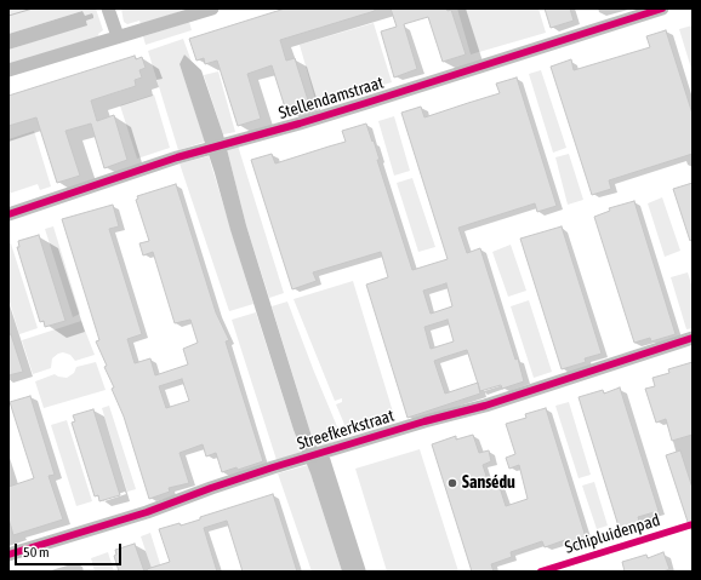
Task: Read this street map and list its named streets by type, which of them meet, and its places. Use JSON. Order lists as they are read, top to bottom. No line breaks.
{"streets":{"street":["Stellendamstraat","Streefkerkstraat"],"cycle path":["Schipluidenpad"]},"places":["Sansédu"],"scale_bar":"50 m"}
